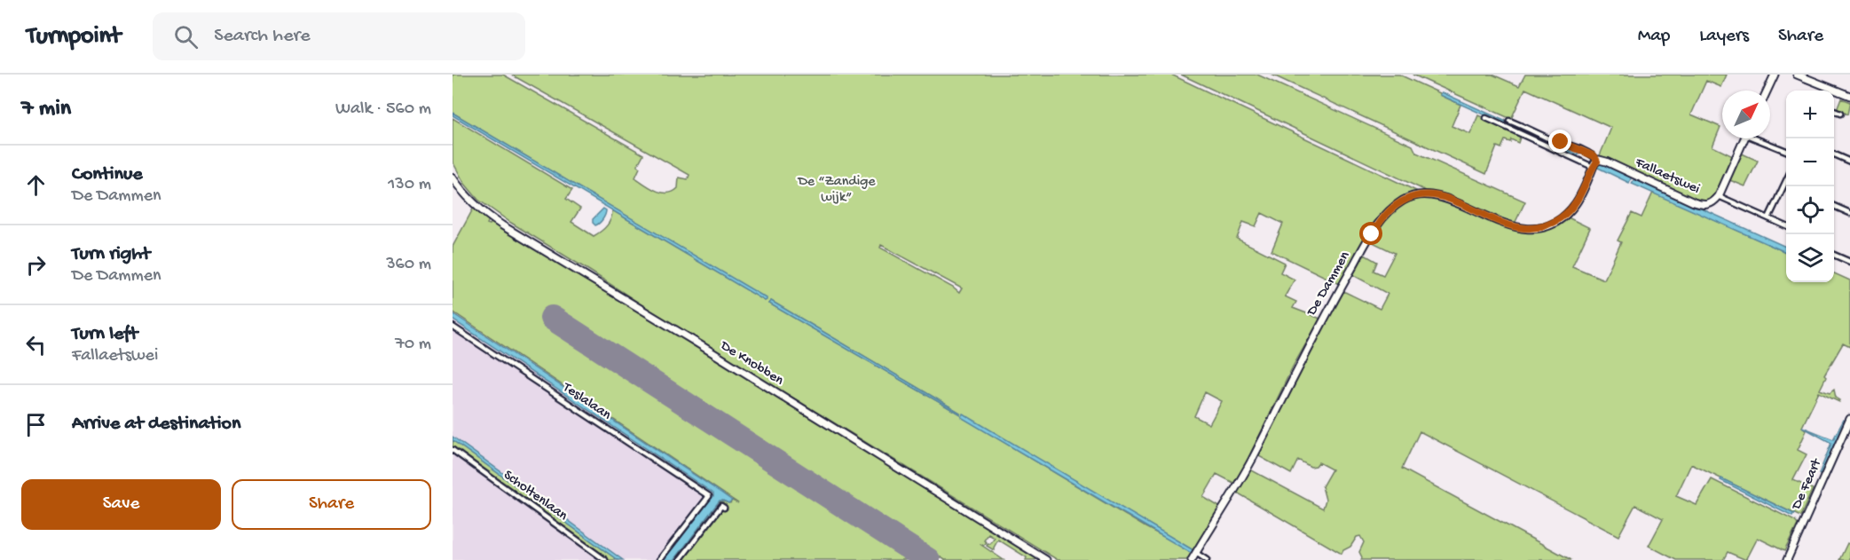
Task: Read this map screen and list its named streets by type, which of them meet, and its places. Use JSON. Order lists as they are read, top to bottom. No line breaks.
{"streets":{"street":["Fallaetswei","De Dammen","De Knobben","Teslalaan","De Feart","Scholtenlaan"]},"crossings":[["Fallaetswei","De Dammen"]],"parks":["De “Zandige wijk”"],"north":"top right","page":{"header":"Turnpoint","search":"Search here","nav":["Map","Layers","Share"],"heading":["7 min","Walk · 560 m"],"map_buttons":["+","−"],"list":[["Continue","De Dammen","130 m"],["Turn right","De Dammen","360 m"],["Turn left","Fallaetswei","70 m"],"Arrive at destination"],"buttons":["Save","Share"]}}
